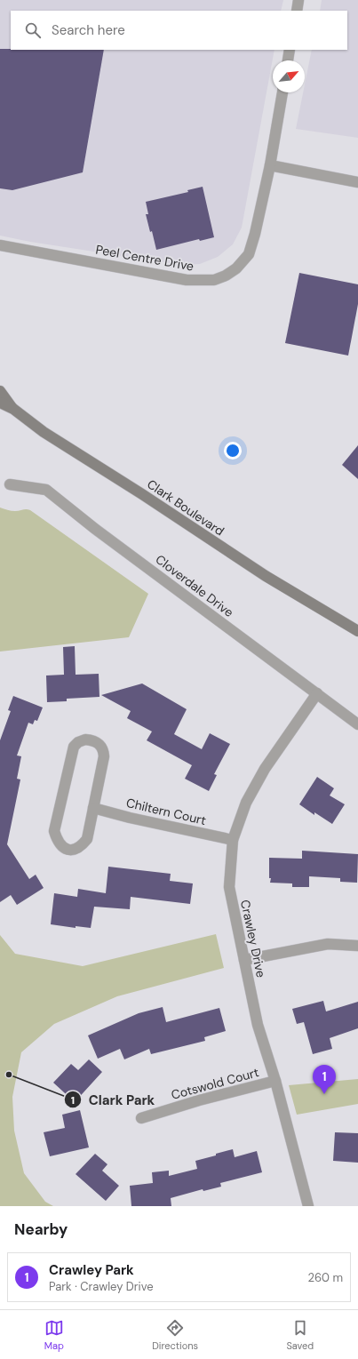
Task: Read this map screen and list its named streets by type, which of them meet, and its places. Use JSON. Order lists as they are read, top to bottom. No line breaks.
{"streets":{"street":["Peel Centre Drive","Clark Boulevard","Cloverdale Drive","Chiltern Court","Crawley Drive","Cotswold Court"]},"crossings":[["Cloverdale Drive","Crawley Drive"],["Chiltern Court","Crawley Drive"],["Crawley Drive","Cotswold Court"]],"places":["Clark Park"],"north":"top right","page":{"search":"Search here","pins":"1","heading":"Nearby","list":[{"mark":"1","name":"Crawley Park","note":"Park · Crawley Drive","value":"260 m"}],"nav":["Map","Directions","Saved"]}}
